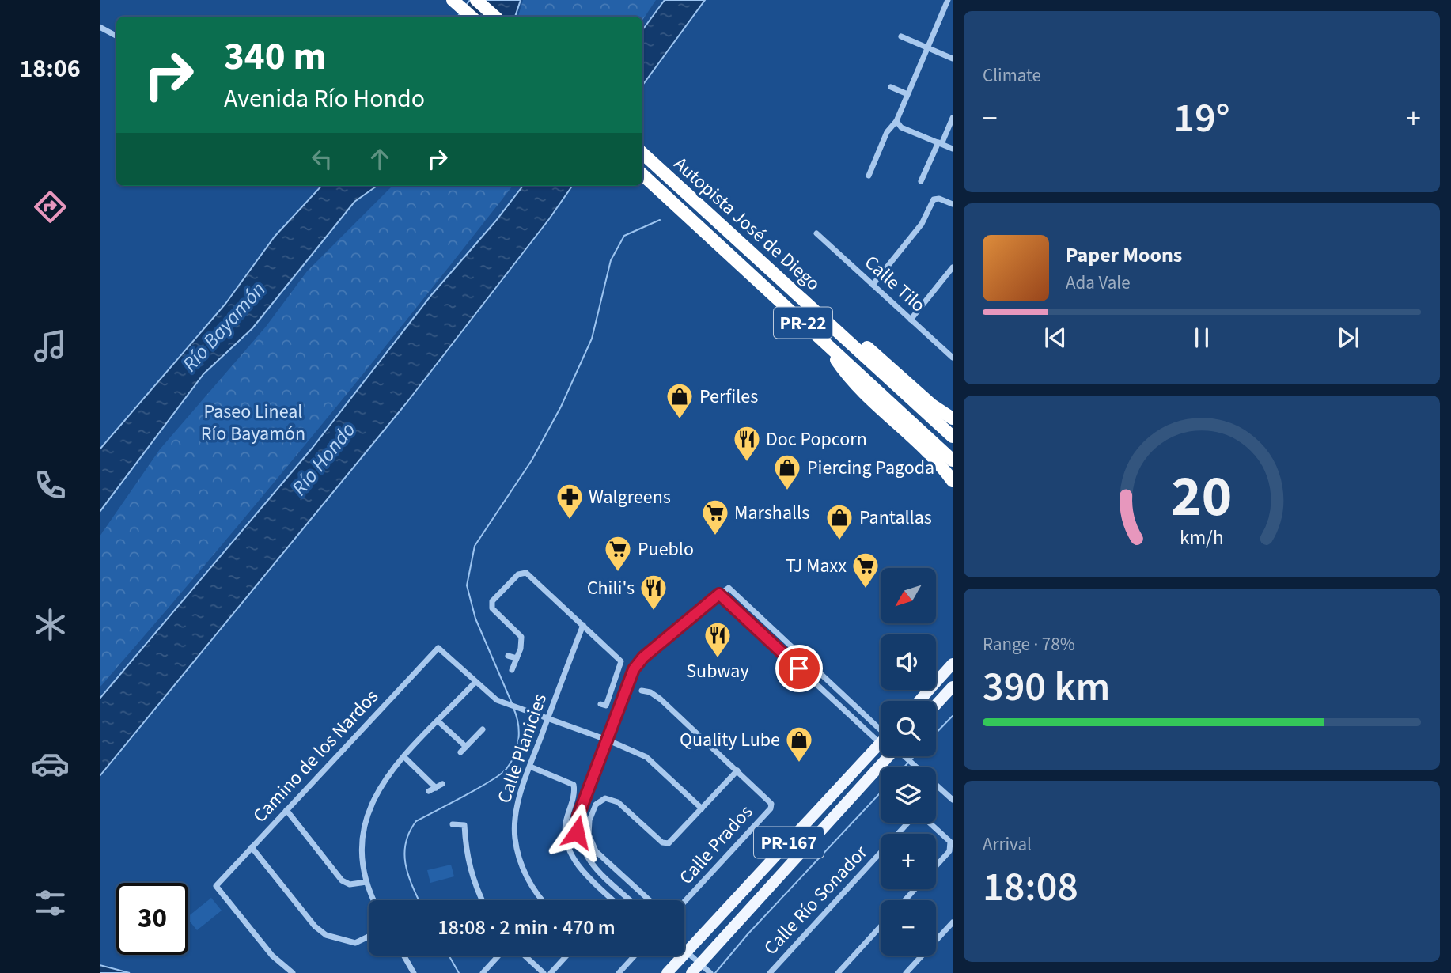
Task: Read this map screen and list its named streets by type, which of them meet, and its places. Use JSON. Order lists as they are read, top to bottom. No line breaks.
{"streets":{"highway":["Autopista José de Diego","PR-22"],"main road":["PR-167"],"street":["Calle Tilo","Calle Planicies","Camino de los Nardos","Calle Prados","Calle Río Sonador"]},"water":["Río Bayamón","Río Hondo"],"parks":["Paseo Lineal Río Bayamón"],"places":{"shop":["Perfiles","Piercing Pagoda","Pantallas","Quality Lube"],"restaurant":["Doc Popcorn","Chili's","Subway"],"pharmacy":["Walgreens"],"supermarket":["Marshalls","Pueblo","TJ Maxx"]},"north":"bottom left","page":{"tabs":"18:06","tile":["Climate",["Range · 78%","390 km"],["Arrival","18:08"]],"turn":["340 m","Avenida Río Hondo"],"heat":["−","19°","+"],"song":["Paper Moons","Ada Vale"],"map_buttons":["+","−"],"limit":"30","trip":"18:08 · 2 min · 470 m","gauge":["20","km/h"]}}
